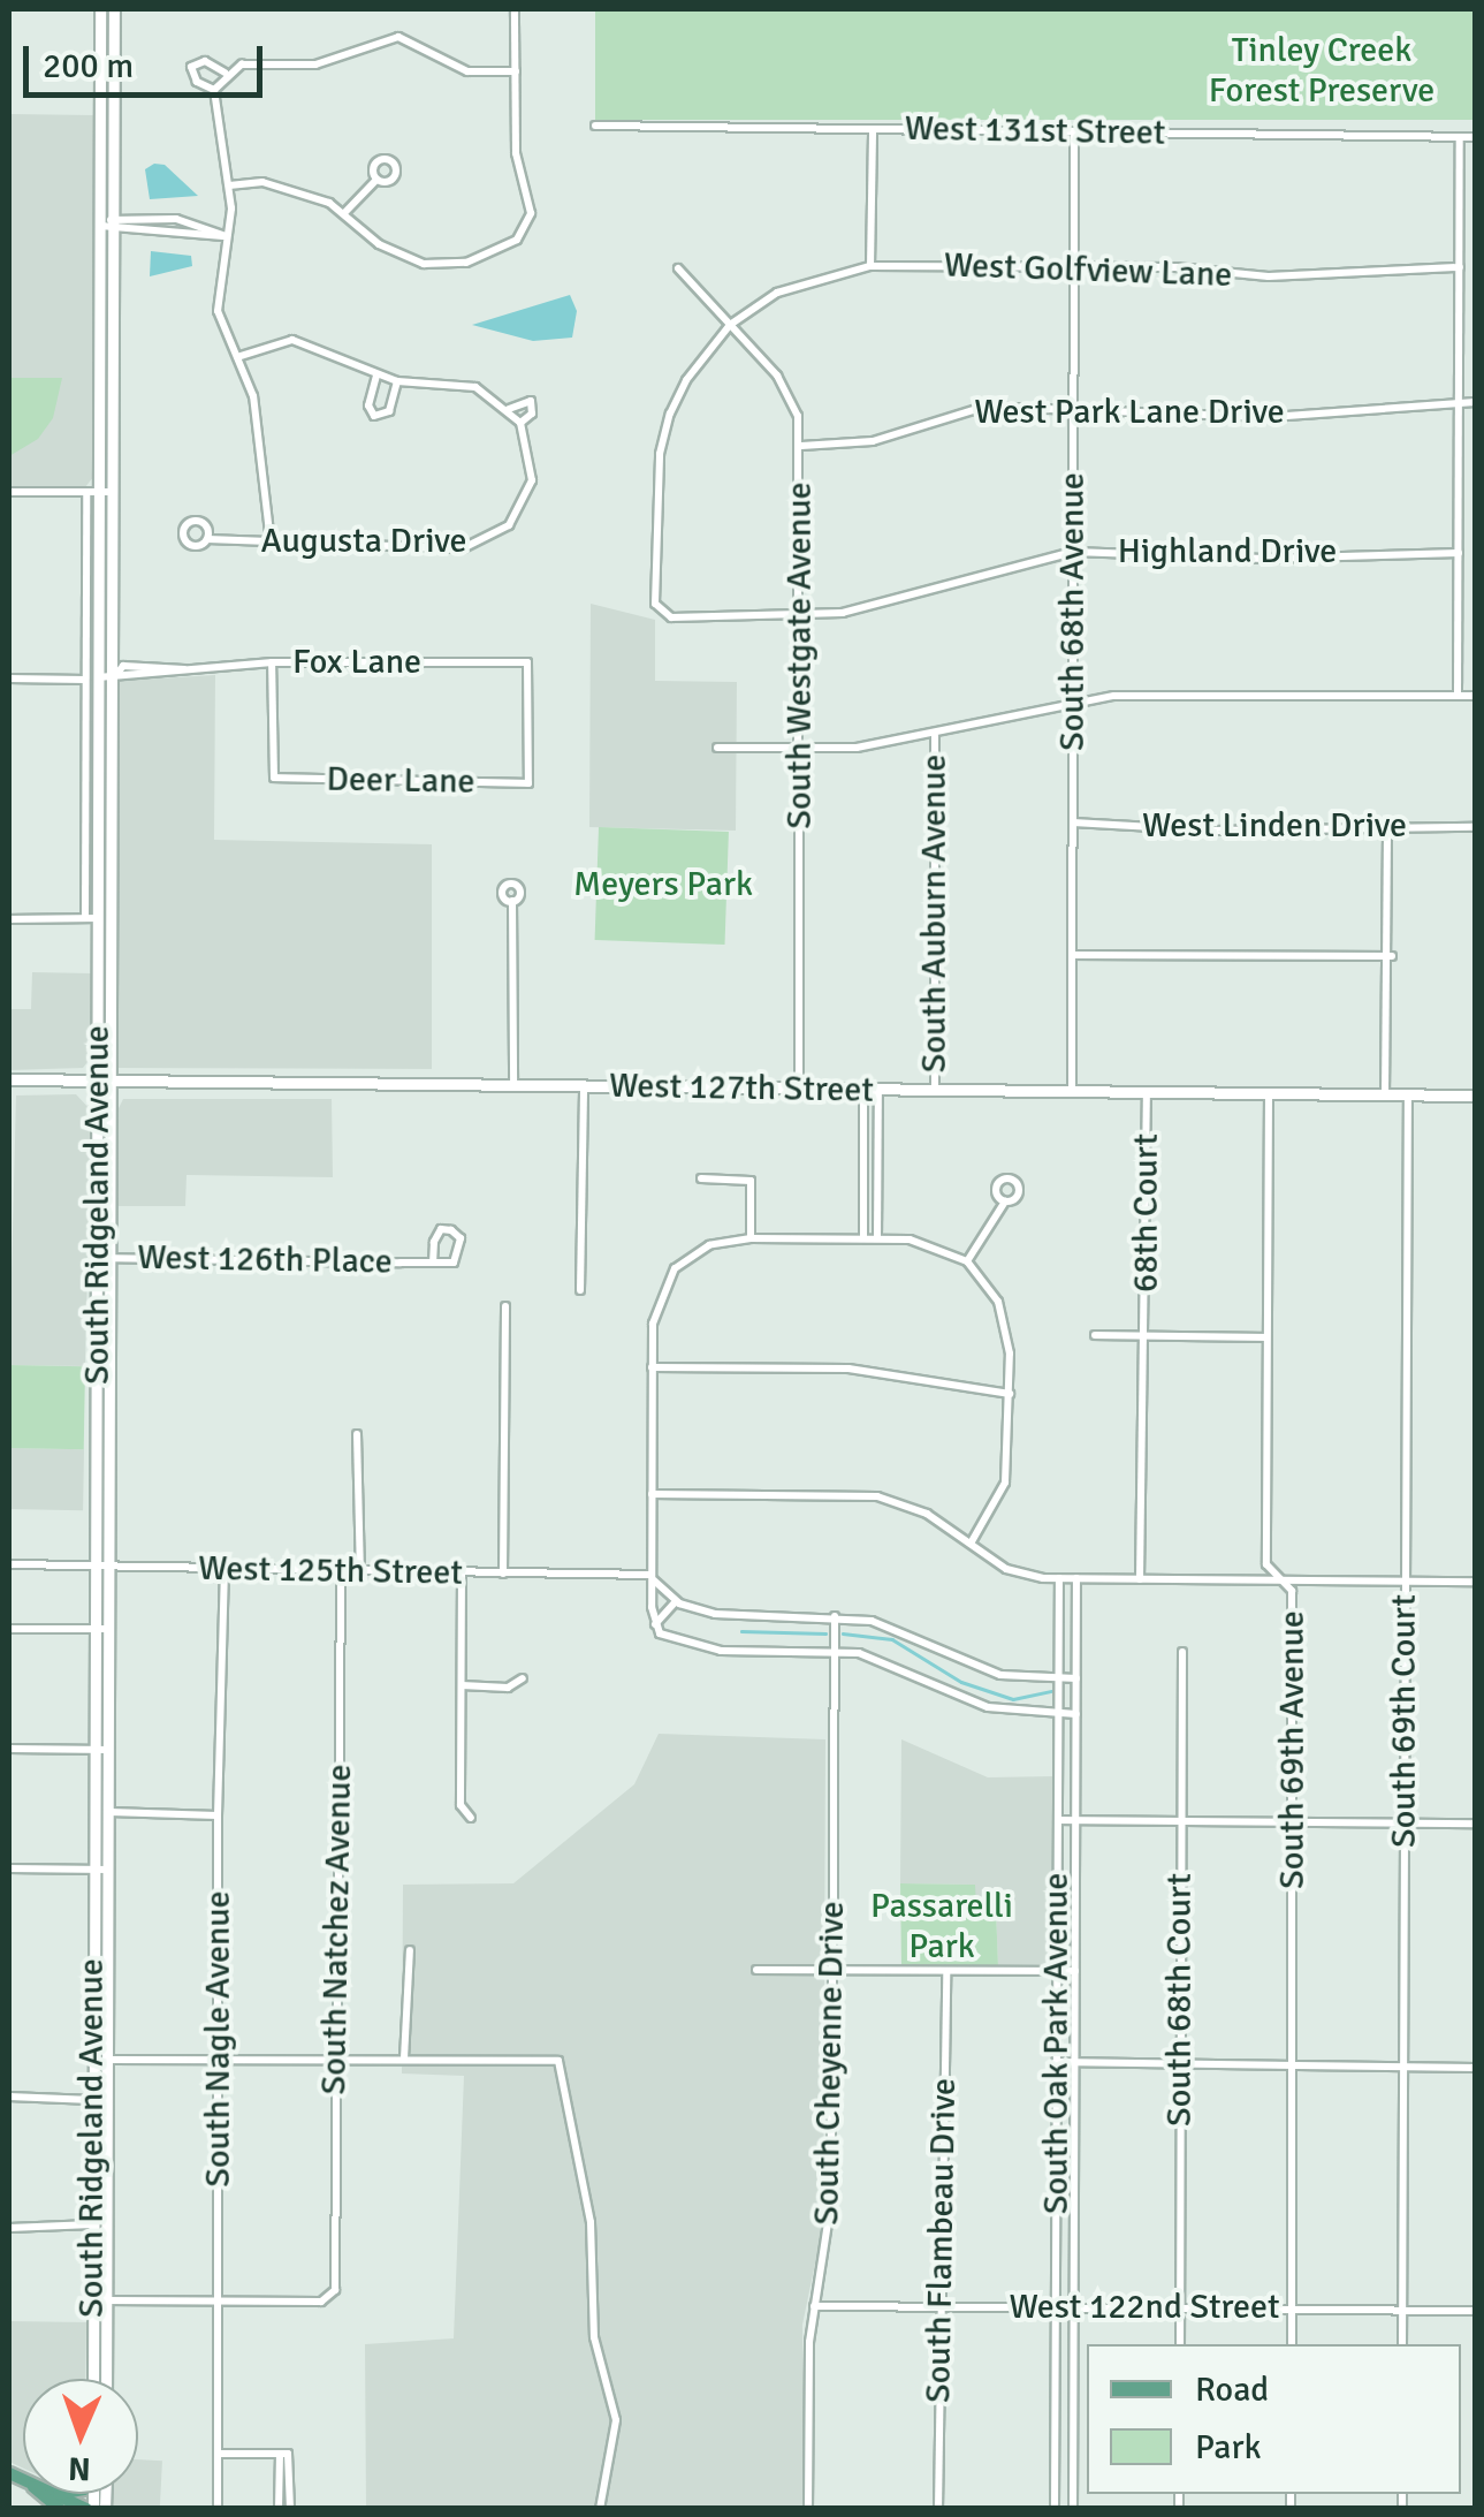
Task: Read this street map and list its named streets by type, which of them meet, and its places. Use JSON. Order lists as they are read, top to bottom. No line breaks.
{"streets":{"main road":["West 127th Street","South Ridgeland Avenue"],"street":["West 131st Street","West Golfview Lane","West Park Lane Drive","Augusta Drive","Highland Drive","South 68th Avenue","South Westgate Avenue","Fox Lane","Deer Lane","West Linden Drive","South Auburn Avenue","68th Court","West 126th Place","West 125th Street","South 69th Court","South 69th Avenue","South Natchez Avenue","South 68th Court","South Nagle Avenue","South Oak Park Avenue","South Cheyenne Drive","South Flambeau Drive","West 122nd Street"]},"crossings":[["West 131st Street","South 68th Avenue"],["West Golfview Lane","Highland Drive"],["West Golfview Lane","South 68th Avenue"],["West Golfview Lane","South Westgate Avenue"],["West Park Lane Drive","South 68th Avenue"],["West Park Lane Drive","South Westgate Avenue"],["Highland Drive","South 68th Avenue"],["Highland Drive","South Westgate Avenue"],["South 68th Avenue","West Linden Drive"],["South 68th Avenue","West 127th Street"],["South Westgate Avenue","West 127th Street"],["Fox Lane","Deer Lane"],["Fox Lane","South Ridgeland Avenue"],["South Auburn Avenue","West 127th Street"],["West 127th Street","South Ridgeland Avenue"],["West 127th Street","68th Court"],["West 127th Street","South 69th Court"],["West 127th Street","South 69th Avenue"],["South Ridgeland Avenue","West 126th Place"],["South Ridgeland Avenue","West 125th Street"],["West 125th Street","South Natchez Avenue"],["West 125th Street","South Nagle Avenue"],["South 69th Court","West 122nd Street"],["South 69th Avenue","West 122nd Street"],["South Natchez Avenue","South Nagle Avenue"],["South 68th Court","West 122nd Street"],["South Oak Park Avenue","West 122nd Street"],["South Cheyenne Drive","West 122nd Street"],["South Flambeau Drive","West 122nd Street"]],"parks":["Tinley Creek Forest Preserve","Meyers Park","Passarelli Park"],"legend":["Road","Park"],"scale_bar":"200 m","north":"bottom"}
